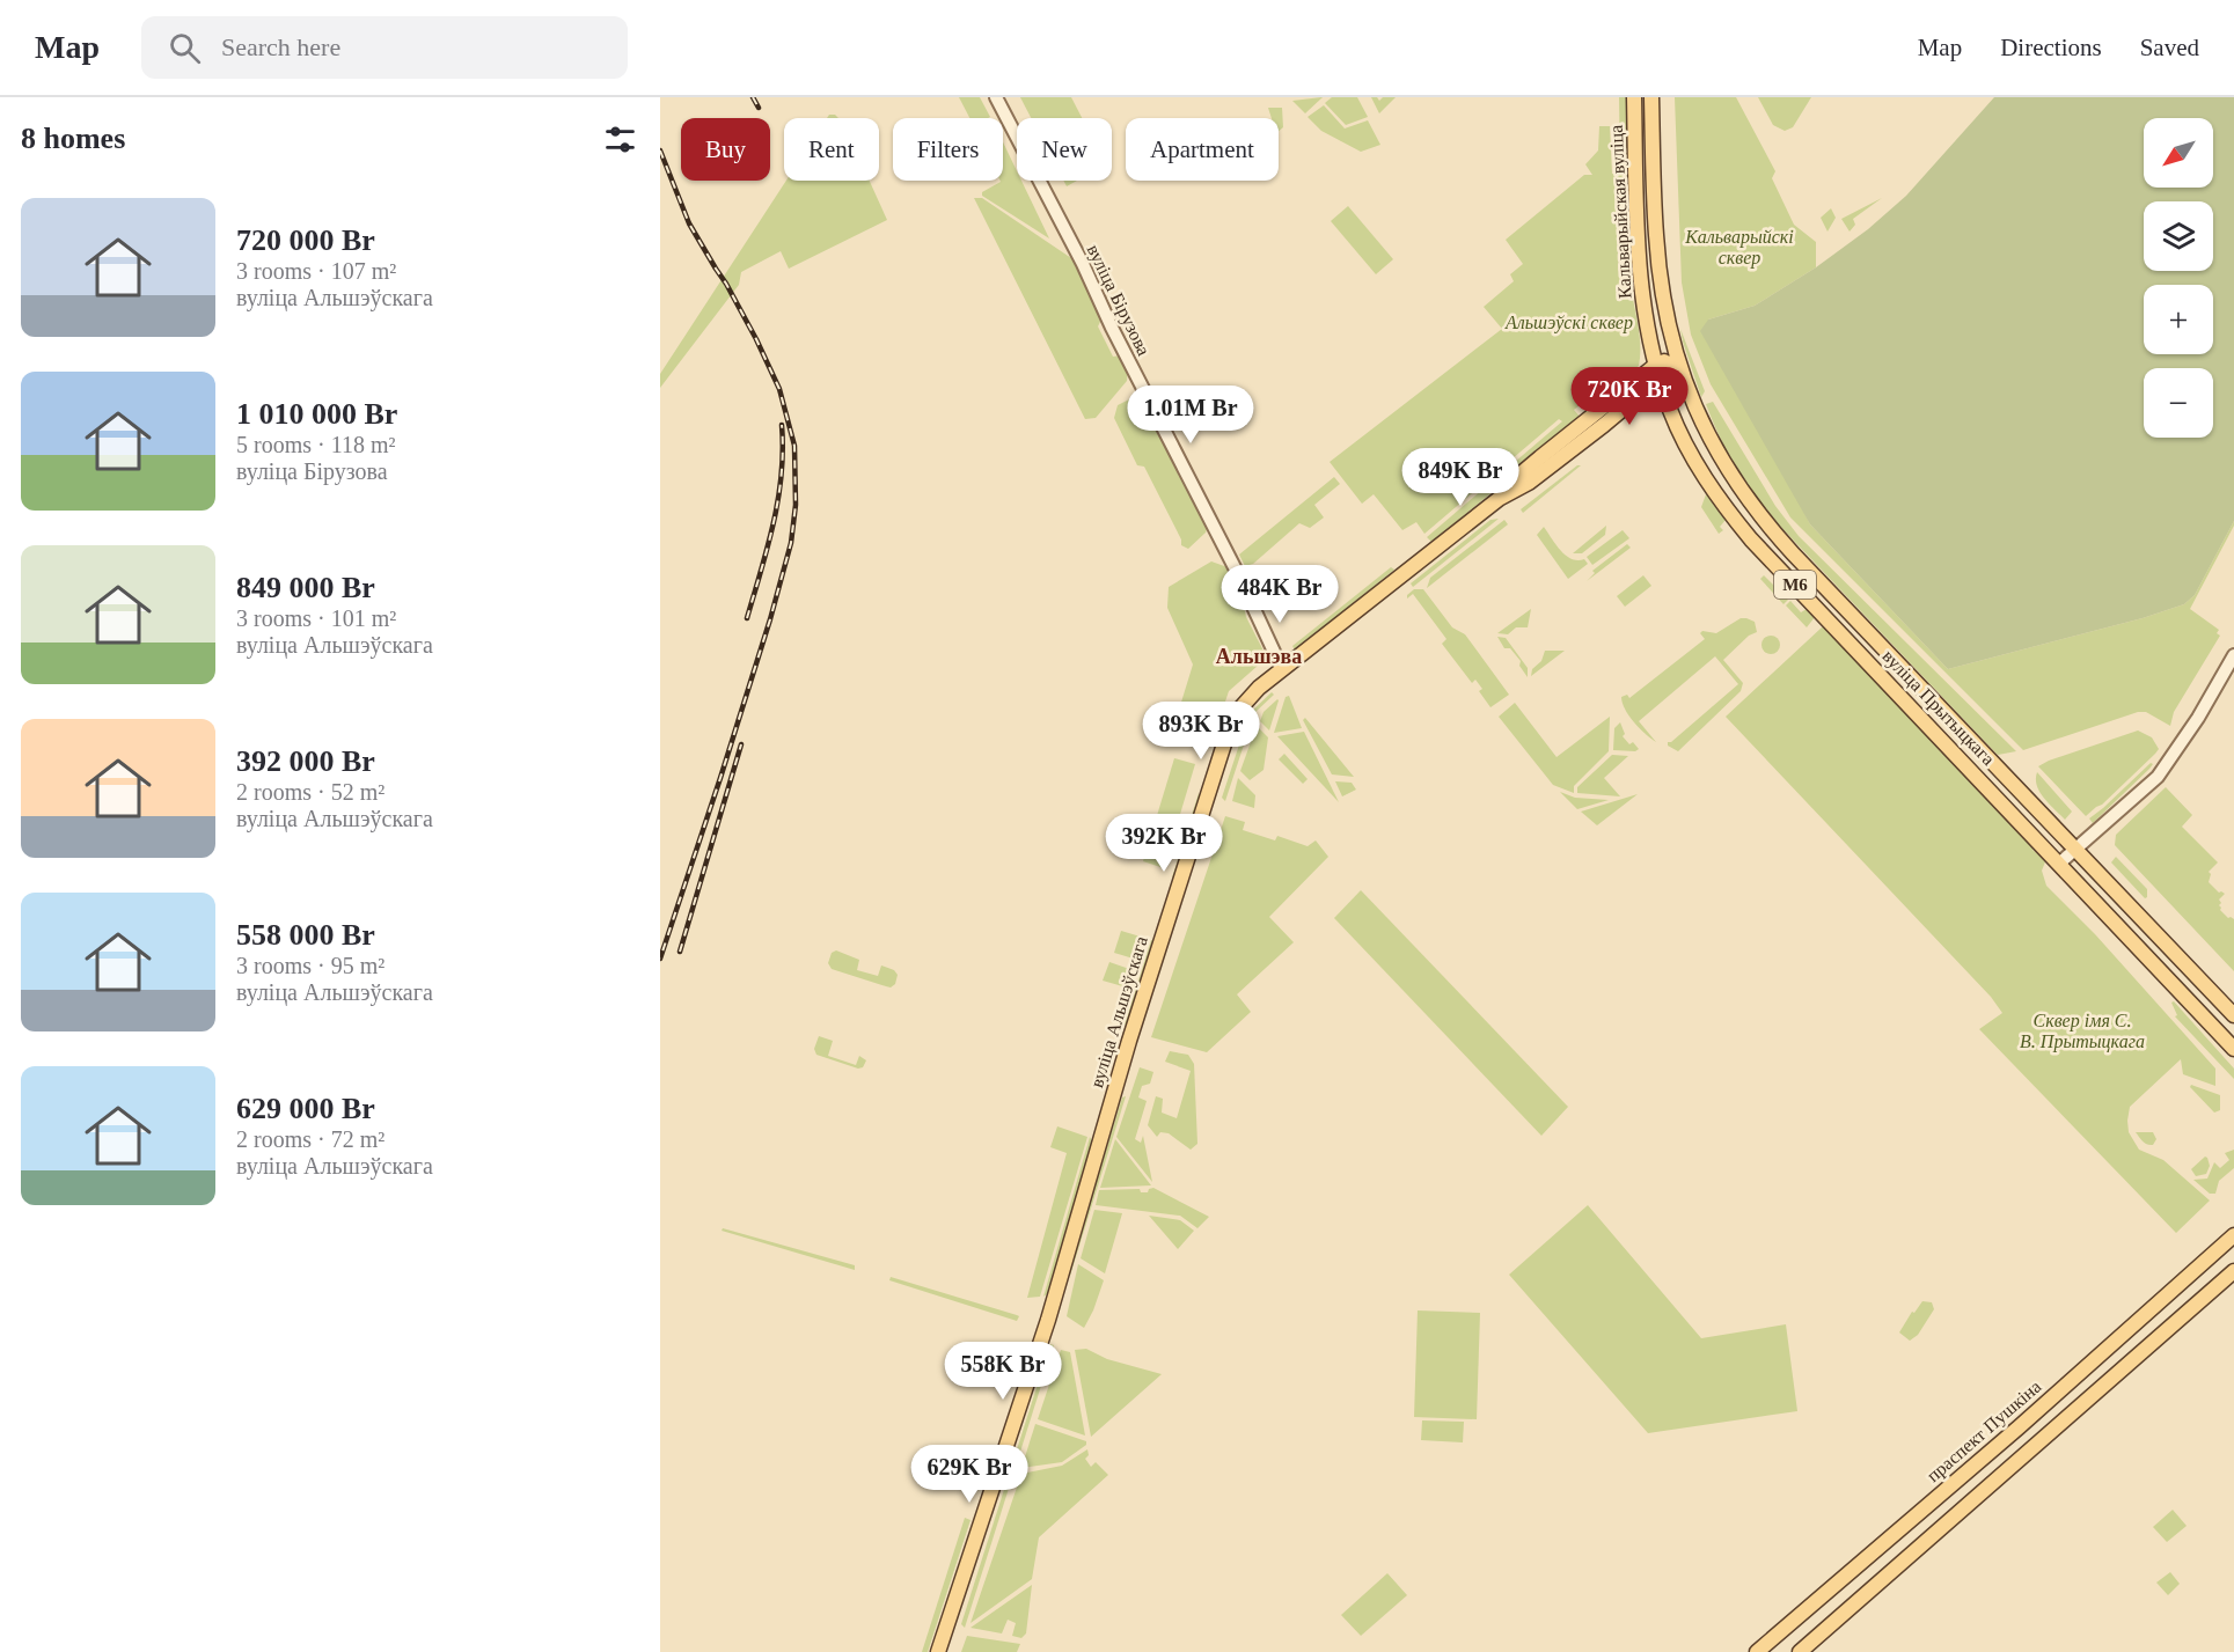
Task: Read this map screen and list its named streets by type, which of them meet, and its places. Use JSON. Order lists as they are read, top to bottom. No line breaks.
{"streets":{"main road":["Кальварыйская вуліца","М6","вуліца Прытыцкага","вуліца Альшэўскага","праспект Пушкіна"],"street":["вуліца Бірузова"]},"crossings":[["Кальварыйская вуліца","вуліца Прытыцкага"],["Кальварыйская вуліца","вуліца Альшэўскага"],["вуліца Бірузова","вуліца Альшэўскага"],["вуліца Прытыцкага","вуліца Альшэўскага"]],"districts":["Альшэва"],"parks":["Кальварыйскі сквер","Альшэўскі сквер","Сквер імя С. В. Прытыцкага"],"north":"bottom left","page":{"header":"Map","search":"Search here","nav":["Map","Directions","Saved"],"heading":"8 homes","map_buttons":["+","−"],"chip":["Buy","Rent","Filters","New","Apartment"],"list":[{"name":"720 000 Br","note":"3 rooms · 107 m² · вуліца Альшэўскага"},{"name":"1 010 000 Br","note":"5 rooms · 118 m² · вуліца Бірузова"},{"name":"849 000 Br","note":"3 rooms · 101 m² · вуліца Альшэўскага"},{"name":"392 000 Br","note":"2 rooms · 52 m² · вуліца Альшэўскага"},{"name":"558 000 Br","note":"3 rooms · 95 m² · вуліца Альшэўскага"},{"name":"629 000 Br","note":"2 rooms · 72 m² · вуліца Альшэўскага"}],"price":["720K Br","1.01M Br","849K Br","484K Br","893K Br","392K Br","558K Br","629K Br"]}}
